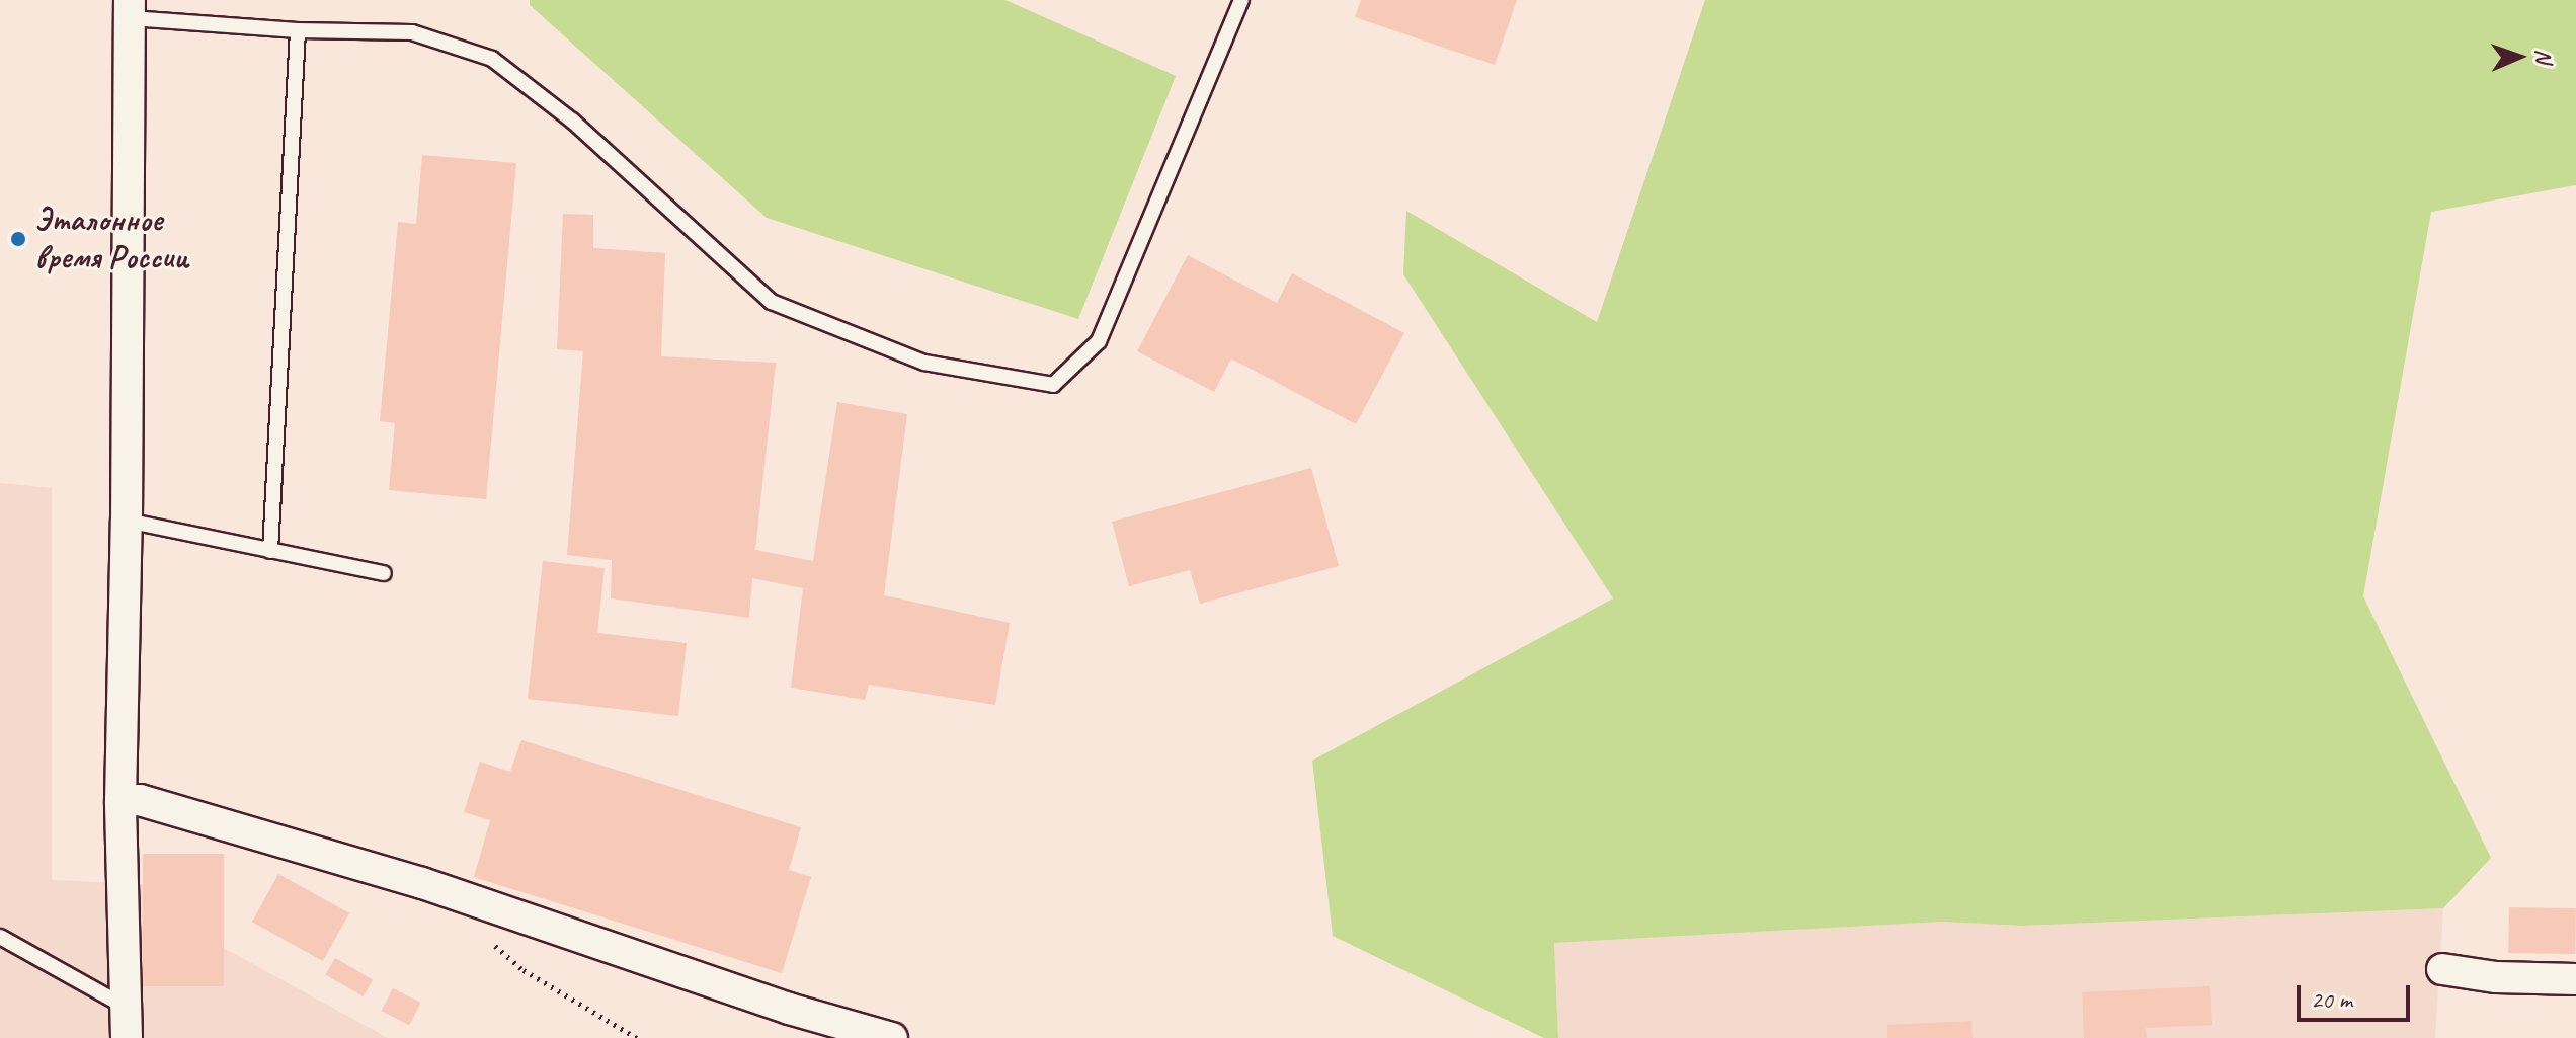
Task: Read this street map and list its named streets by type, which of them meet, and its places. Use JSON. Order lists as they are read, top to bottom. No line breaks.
{"places":["Эталонное время России"],"scale_bar":"20 m","north":"right"}
